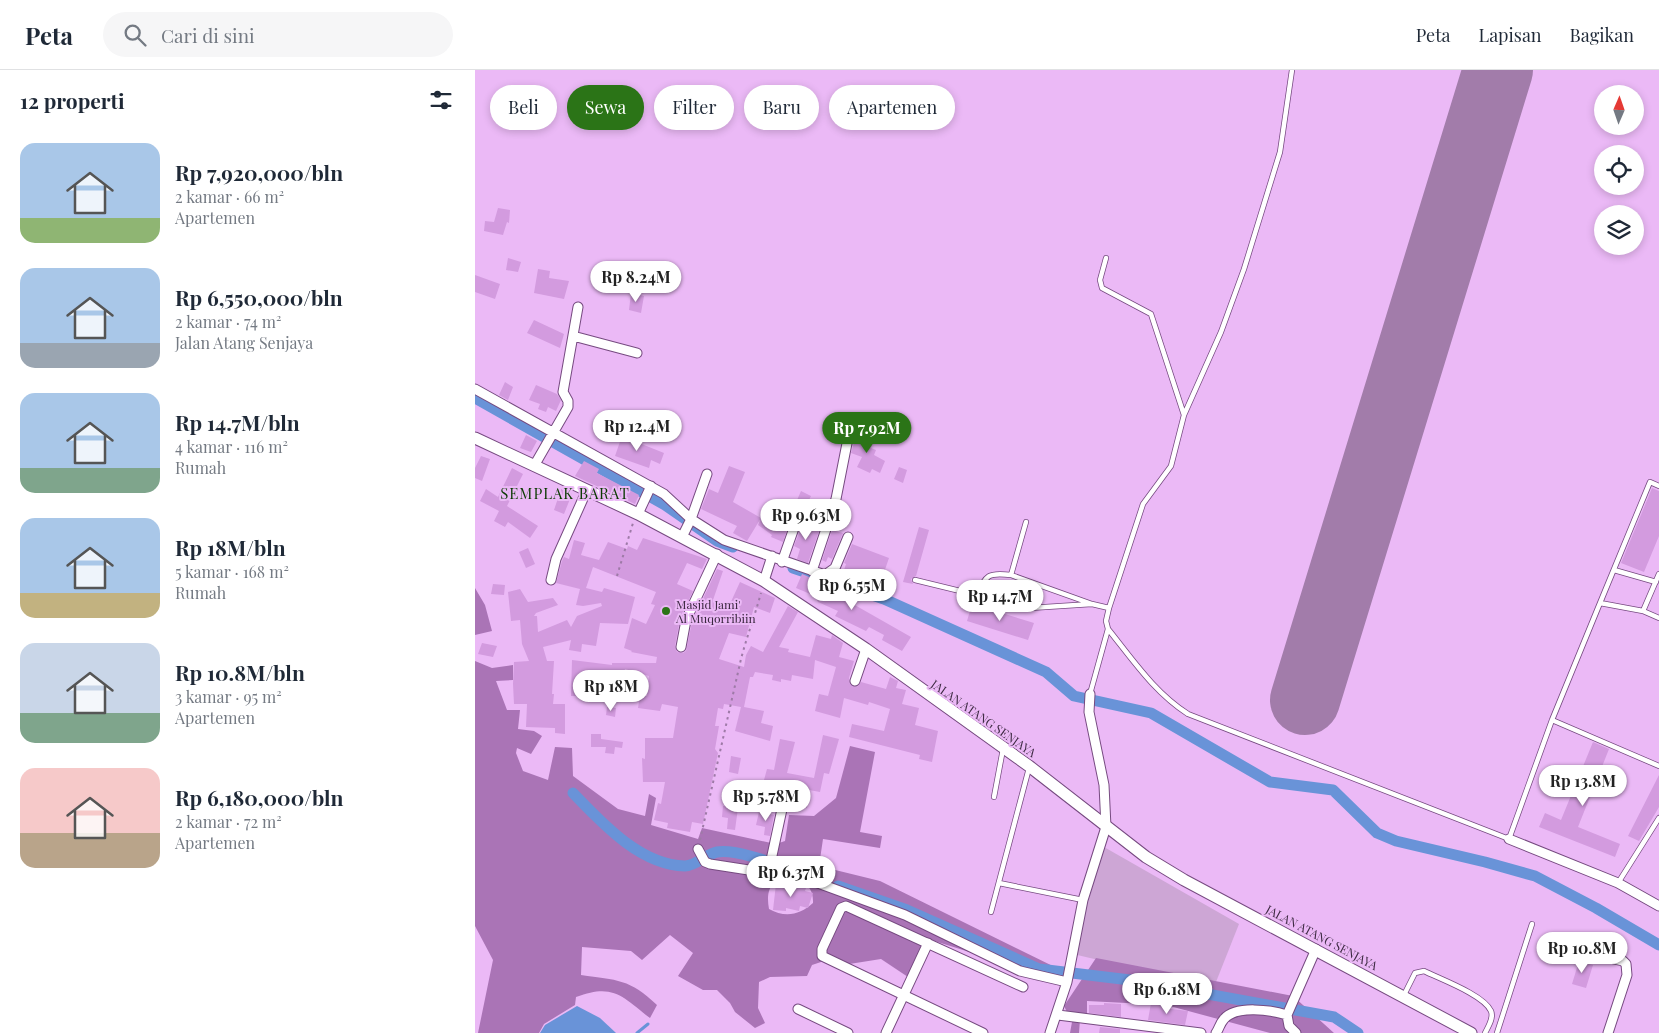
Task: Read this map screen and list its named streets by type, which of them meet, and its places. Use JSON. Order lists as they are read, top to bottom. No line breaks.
{"streets":{"main road":["JALAN ATANG SENJAYA"]},"districts":["SEMPLAK BARAT"],"places":["Masjid Jami' Al Muqorribiin"],"north":"top","page":{"header":"Peta","search":"Cari di sini","nav":["Peta","Lapisan","Bagikan"],"heading":"12 properti","chip":["Beli","Sewa","Filter","Baru","Apartemen"],"list":[{"name":"Rp 7,920,000/bln","note":"2 kamar · 66 m² · Apartemen"},{"name":"Rp 6,550,000/bln","note":"2 kamar · 74 m² · Jalan Atang Senjaya"},{"name":"Rp 14.7M/bln","note":"4 kamar · 116 m² · Rumah"},{"name":"Rp 18M/bln","note":"5 kamar · 168 m² · Rumah"},{"name":"Rp 10.8M/bln","note":"3 kamar · 95 m² · Apartemen"},{"name":"Rp 6,180,000/bln","note":"2 kamar · 72 m² · Apartemen"}],"price":["Rp 8.24M","Rp 12.4M","Rp 7.92M","Rp 9.63M","Rp 6.55M","Rp 14.7M","Rp 18M","Rp 13.8M","Rp 5.78M","Rp 6.37M","Rp 10.8M","Rp 6.18M"]}}
